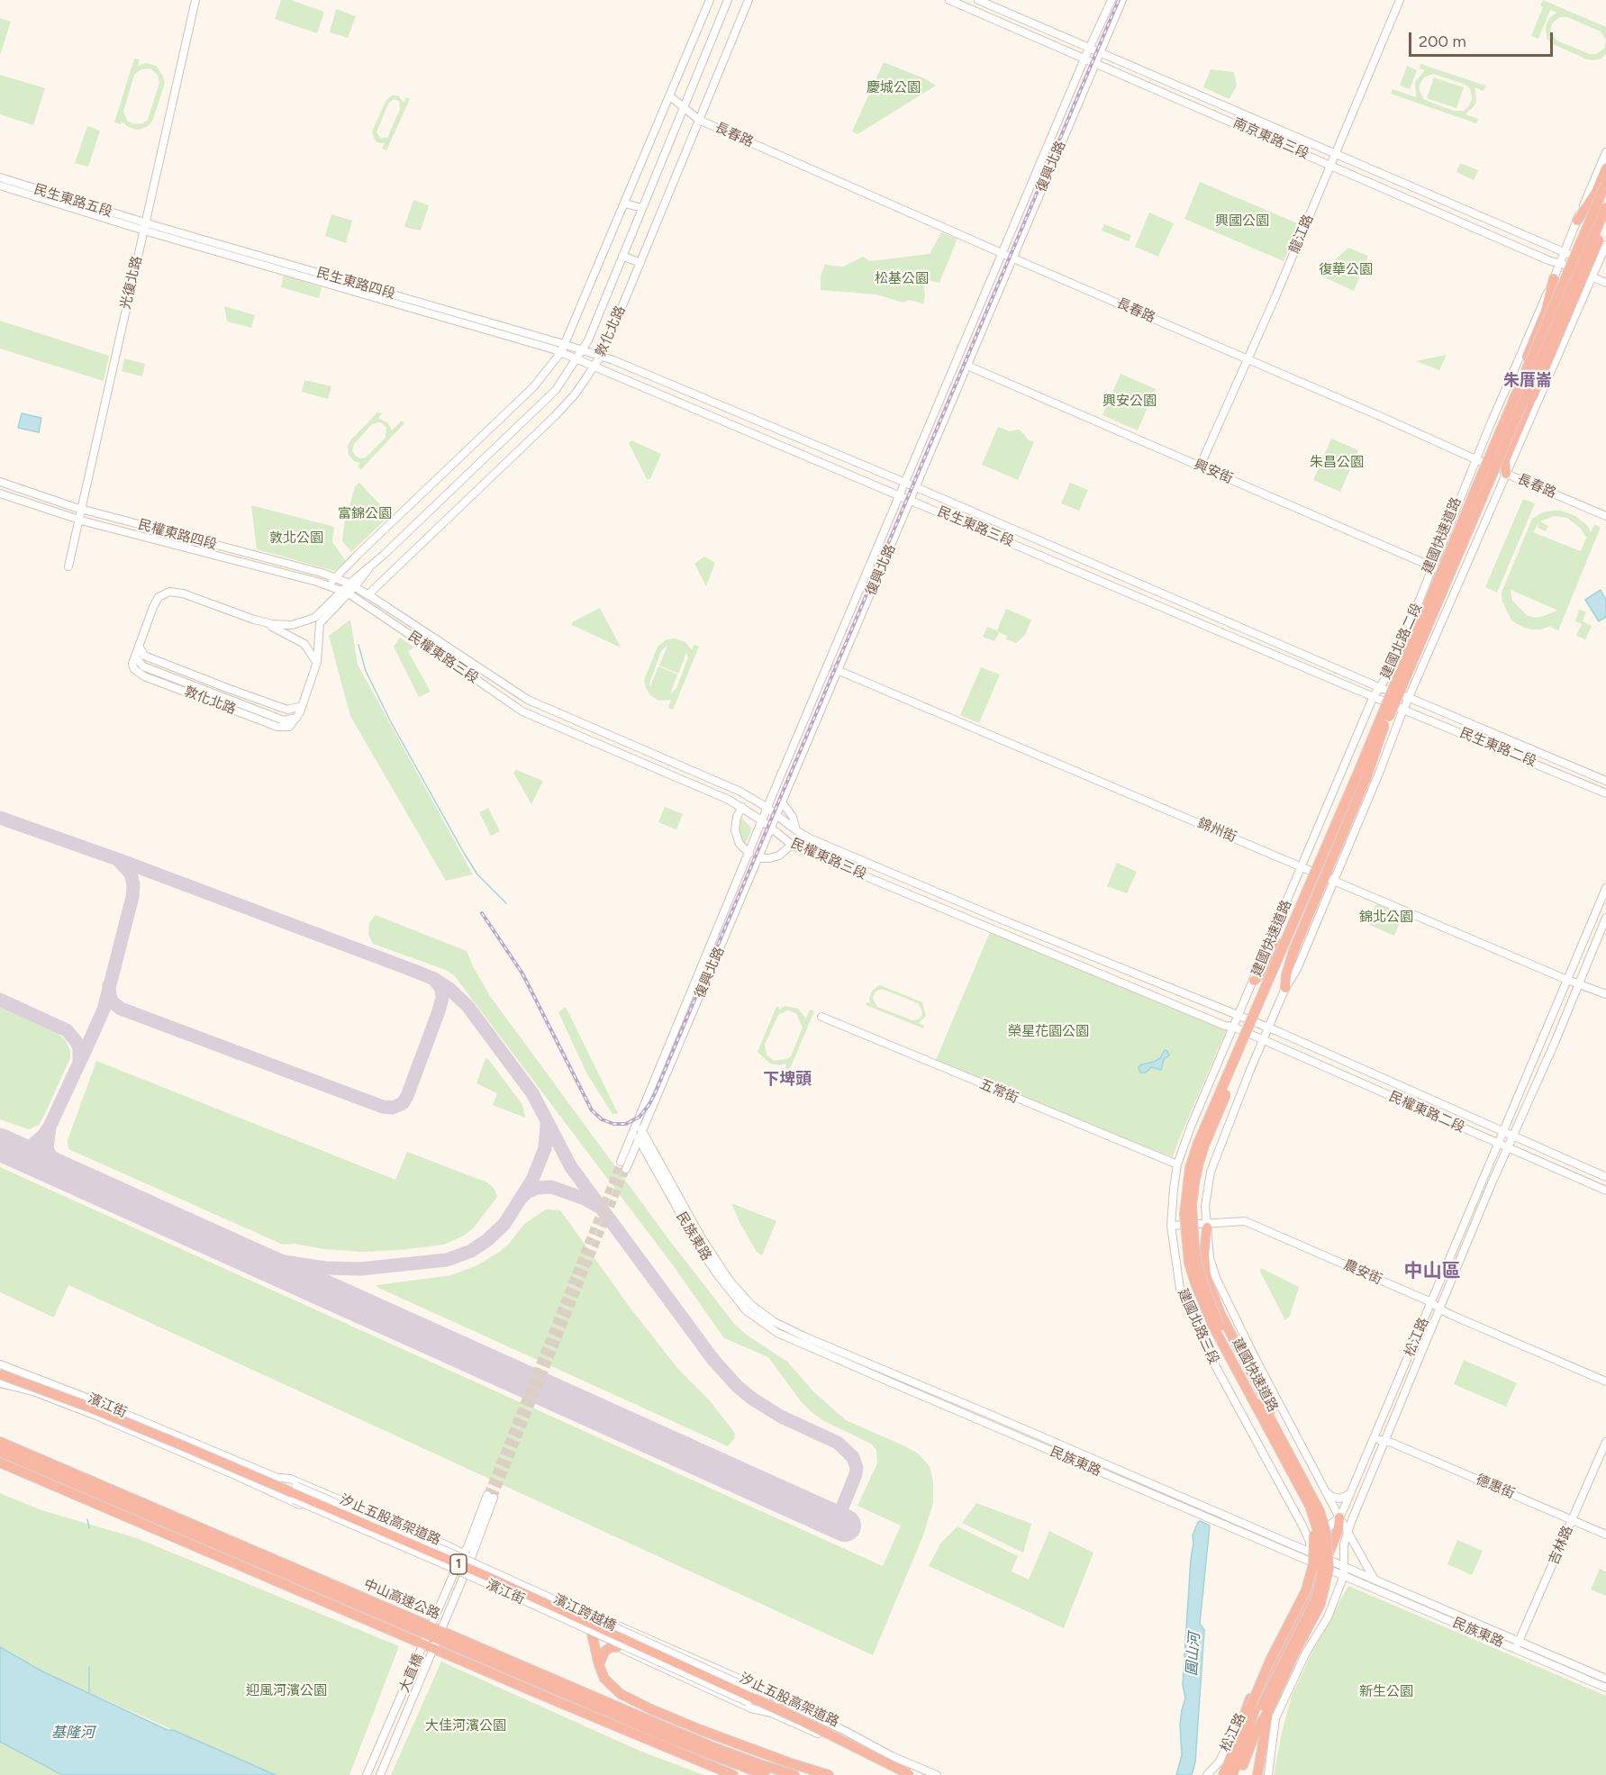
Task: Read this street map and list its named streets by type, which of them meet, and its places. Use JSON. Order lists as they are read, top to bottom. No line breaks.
{"streets":{"highway":["建國快速道路","汐止五股高架道路","1","中山高速公路"],"main road":["長春路","南京東路三段","復興北路","民生東路五段","龍江路","光復北路","民生東路四段","敦化北路","興安街","民生東路三段","民權東路四段","建國北路二段","民權東路三段","民生東路二段","錦州街","五常街","民權東路二段","民族東路","農安街","建國北路三段","松江路","濱江街","德惠街","吉林路","濱江跨越橋","大直橋"]},"crossings":[["長春路","復興北路"],["長春路","龍江路"],["長春路","敦化北路"],["長春路","建國北路二段"],["南京東路三段","復興北路"],["南京東路三段","龍江路"],["南京東路三段","建國北路二段"],["復興北路","興安街"],["復興北路","民生東路三段"],["復興北路","民權東路三段"],["復興北路","錦州街"],["復興北路","民族東路"],["民生東路五段","光復北路"],["民生東路五段","民生東路四段"],["龍江路","興安街"],["光復北路","民生東路四段"],["光復北路","民權東路四段"],["民生東路四段","民生東路三段"],["敦化北路","民生東路三段"],["敦化北路","民權東路四段"],["敦化北路","民權東路三段"],["興安街","建國北路二段"],["民生東路三段","建國北路二段"],["民生東路三段","民生東路二段"],["民權東路四段","民權東路三段"],["建國北路二段","民權東路三段"],["建國北路二段","錦州街"],["建國北路二段","建國北路三段"],["民權東路三段","民權東路二段"],["民權東路三段","建國北路三段"],["錦州街","松江路"],["五常街","建國北路三段"],["民權東路二段","松江路"],["民族東路","建國北路三段"],["民族東路","松江路"],["民族東路","吉林路"],["農安街","建國北路三段"],["農安街","松江路"],["建國北路三段","松江路"],["松江路","德惠街"],["濱江街","汐止五股高架道路"],["濱江街","濱江跨越橋"],["濱江街","大直橋"],["德惠街","吉林路"]],"districts":["朱厝崙","下埤頭","中山區"],"water":["圓山河","基隆河"],"parks":["慶城公園","興國公園","復華公園","松基公園","興安公園","朱昌公園","富錦公園","敦北公園","錦北公園","榮星花園公園","迎風河濱公園","新生公園","大佳河濱公園"],"scale_bar":"200 m"}
